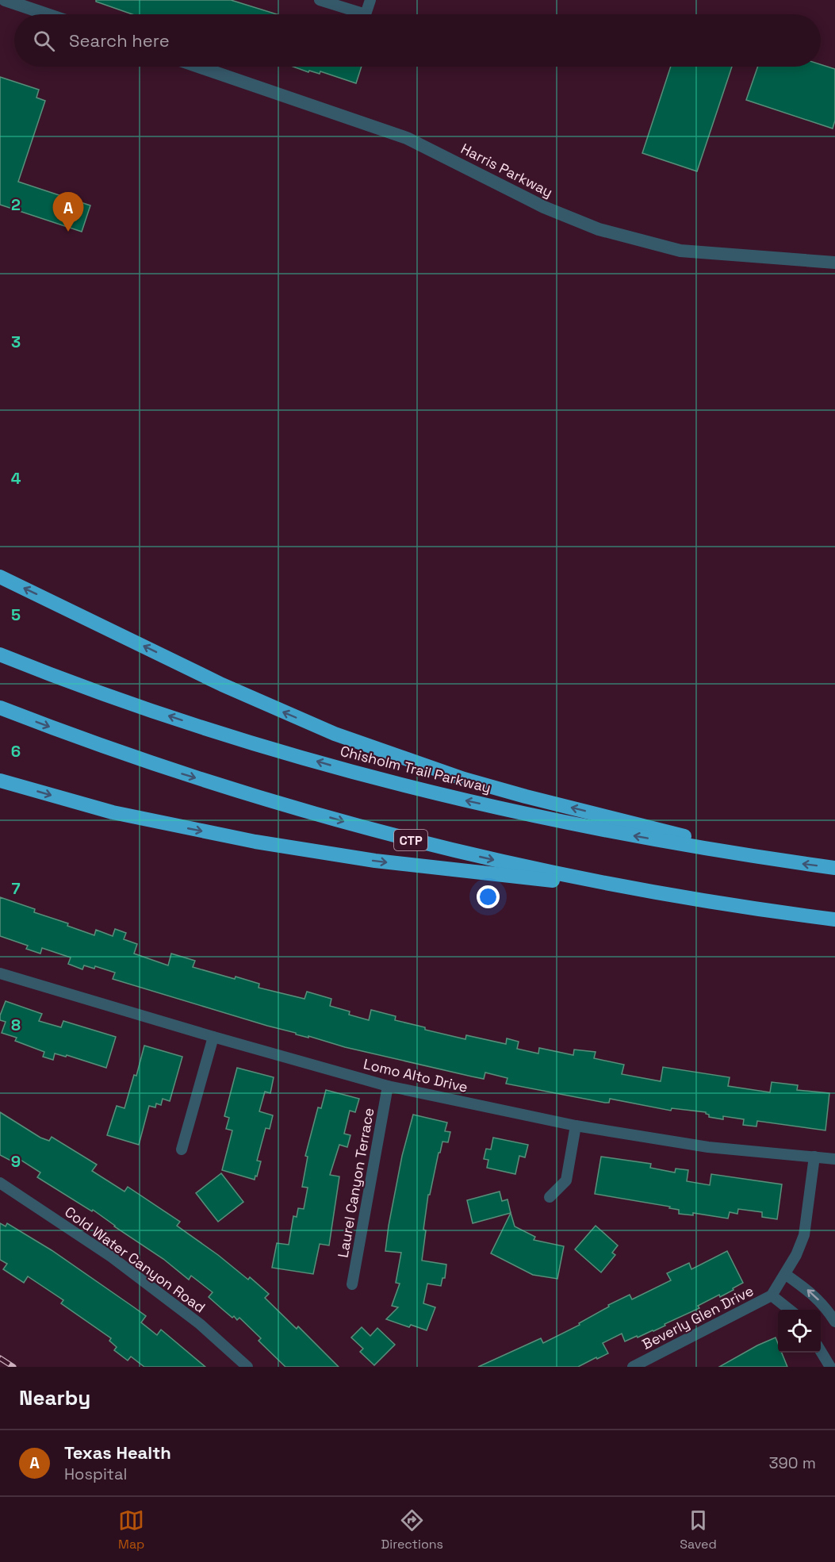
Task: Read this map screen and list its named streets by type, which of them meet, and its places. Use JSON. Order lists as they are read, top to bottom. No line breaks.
{"streets":{"highway":["Chisholm Trail Parkway","CTP"],"street":["Harris Parkway","Lomo Alto Drive","Laurel Canyon Terrace","Cold Water Canyon Road","Beverly Glen Drive"]},"crossings":[["Lomo Alto Drive","Laurel Canyon Terrace"],["Lomo Alto Drive","Beverly Glen Drive"]],"page":{"search":"Search here","pins":"A","heading":"Nearby","list":[{"mark":"A","name":"Texas Health","note":"Hospital","value":"390 m"}],"nav":["Map","Directions","Saved"]},"grid":{"rows":["2","3","4","5","6","7","8","9"]}}
